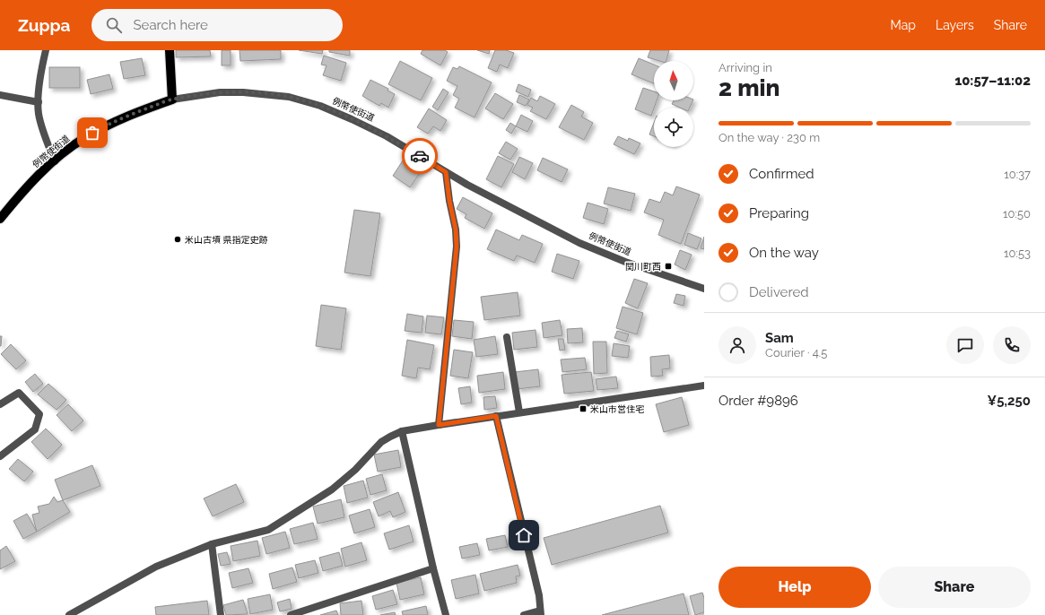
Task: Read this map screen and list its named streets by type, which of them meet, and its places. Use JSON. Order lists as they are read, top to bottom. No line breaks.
{"streets":{"main road":["例幣使街道"]},"places":{"other":["米山古墳 県指定史跡"],"transit":["関川町西","米山市営住宅"]},"north":"top","page":{"header":"Zuppa","search":"Search here","nav":["Map","Layers","Share"],"heading":["2 min","Arriving in","10:57–11:02"],"panel":["Sam","Courier · 4.5","Order #9896","¥5,250"],"bar":"On the way · 230 m","list":[["Confirmed","10:37"],["Preparing","10:50"],["On the way","10:53"],"Delivered"],"buttons":["Help","Share"]}}
